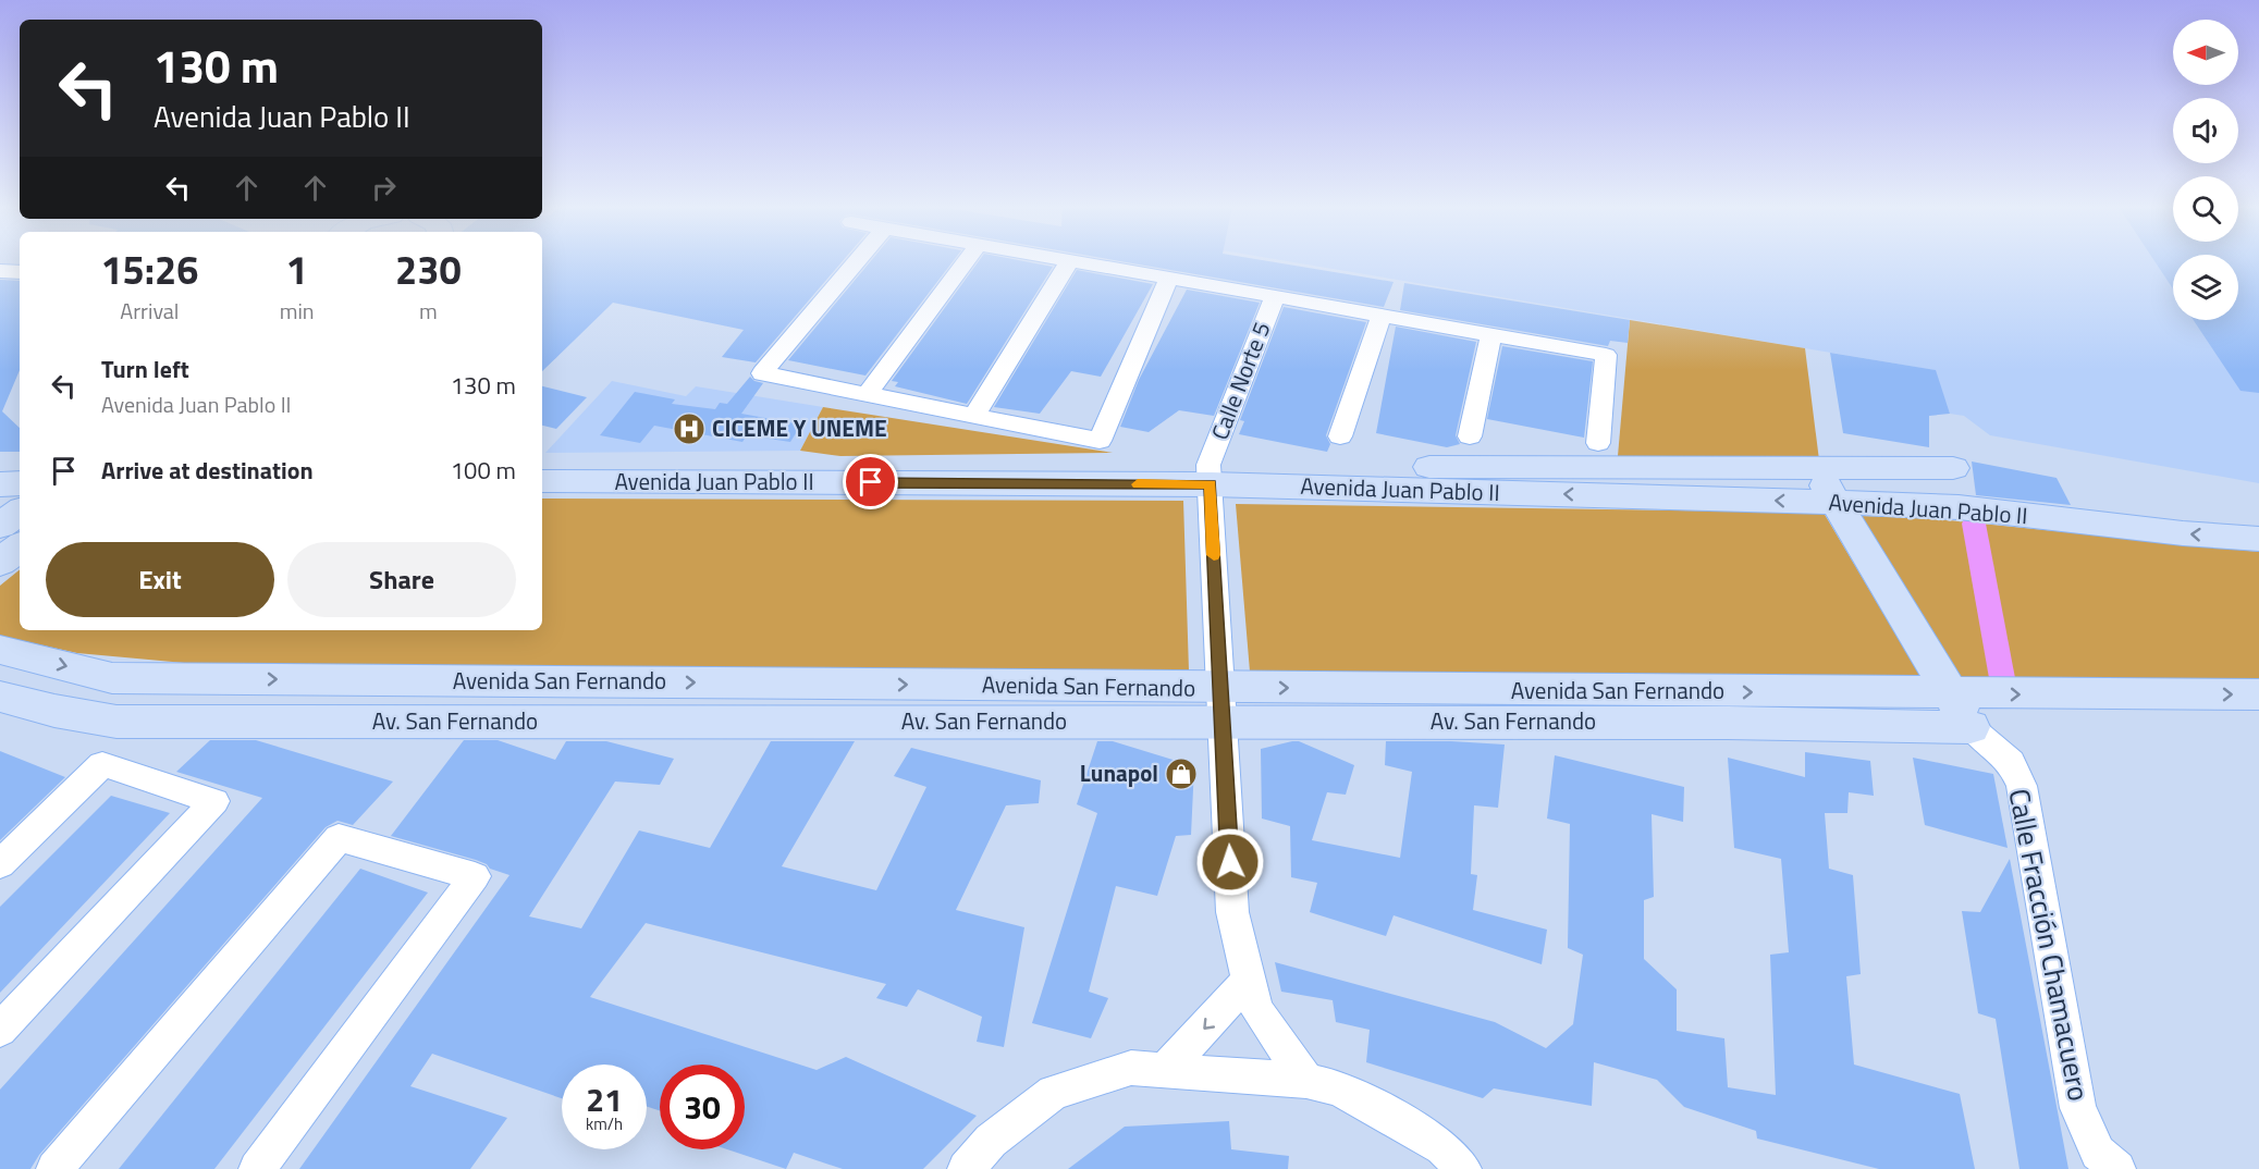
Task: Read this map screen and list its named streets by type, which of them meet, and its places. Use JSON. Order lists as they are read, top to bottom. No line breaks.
{"streets":{"street":["Calle Norte 5","Avenida Juan Pablo II","Avenida San Fernando","Av. San Fernando","Calle Fracción Chamacuero"]},"crossings":[["Calle Norte 5","Avenida Juan Pablo II"],["Avenida San Fernando","Av. San Fernando"],["Av. San Fernando","Calle Fracción Chamacuero"]],"places":{"hospital":["CICEME Y UNEME"],"shop":["Lunapol"]},"north":"left","page":{"turn":["130 m","Avenida Juan Pablo II"],"eta":["15:26","Arrival","1","min","230","m"],"list":[{"name":"Turn left","note":"Avenida Juan Pablo II","value":"130 m"},{"name":"Arrive at destination","value":"100 m"}],"buttons":["Exit","Share"],"speed":"21 km/h","limit":"30"}}
